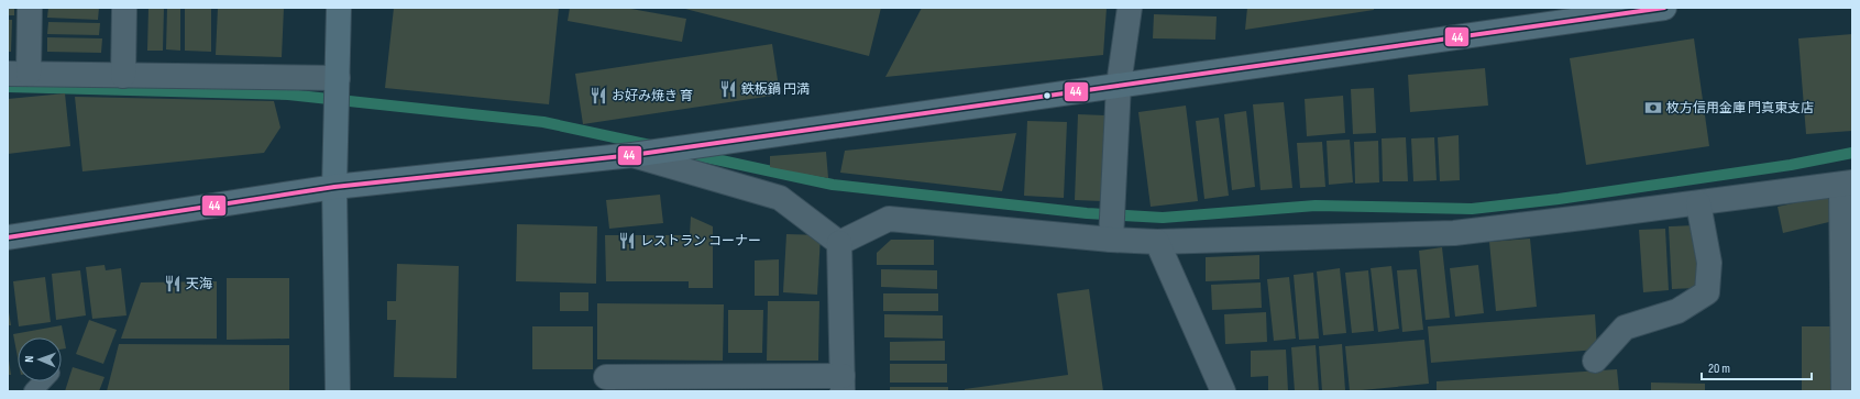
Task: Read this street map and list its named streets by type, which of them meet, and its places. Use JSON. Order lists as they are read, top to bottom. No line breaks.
{"places":{"restaurant":["鉄板鍋 円満","お好み焼き 育","レストラン コーナー","天海"],"bank":["枚方信用金庫 門真東支店"]},"lines":["transit line 44"],"scale_bar":"20 m","north":"left"}
